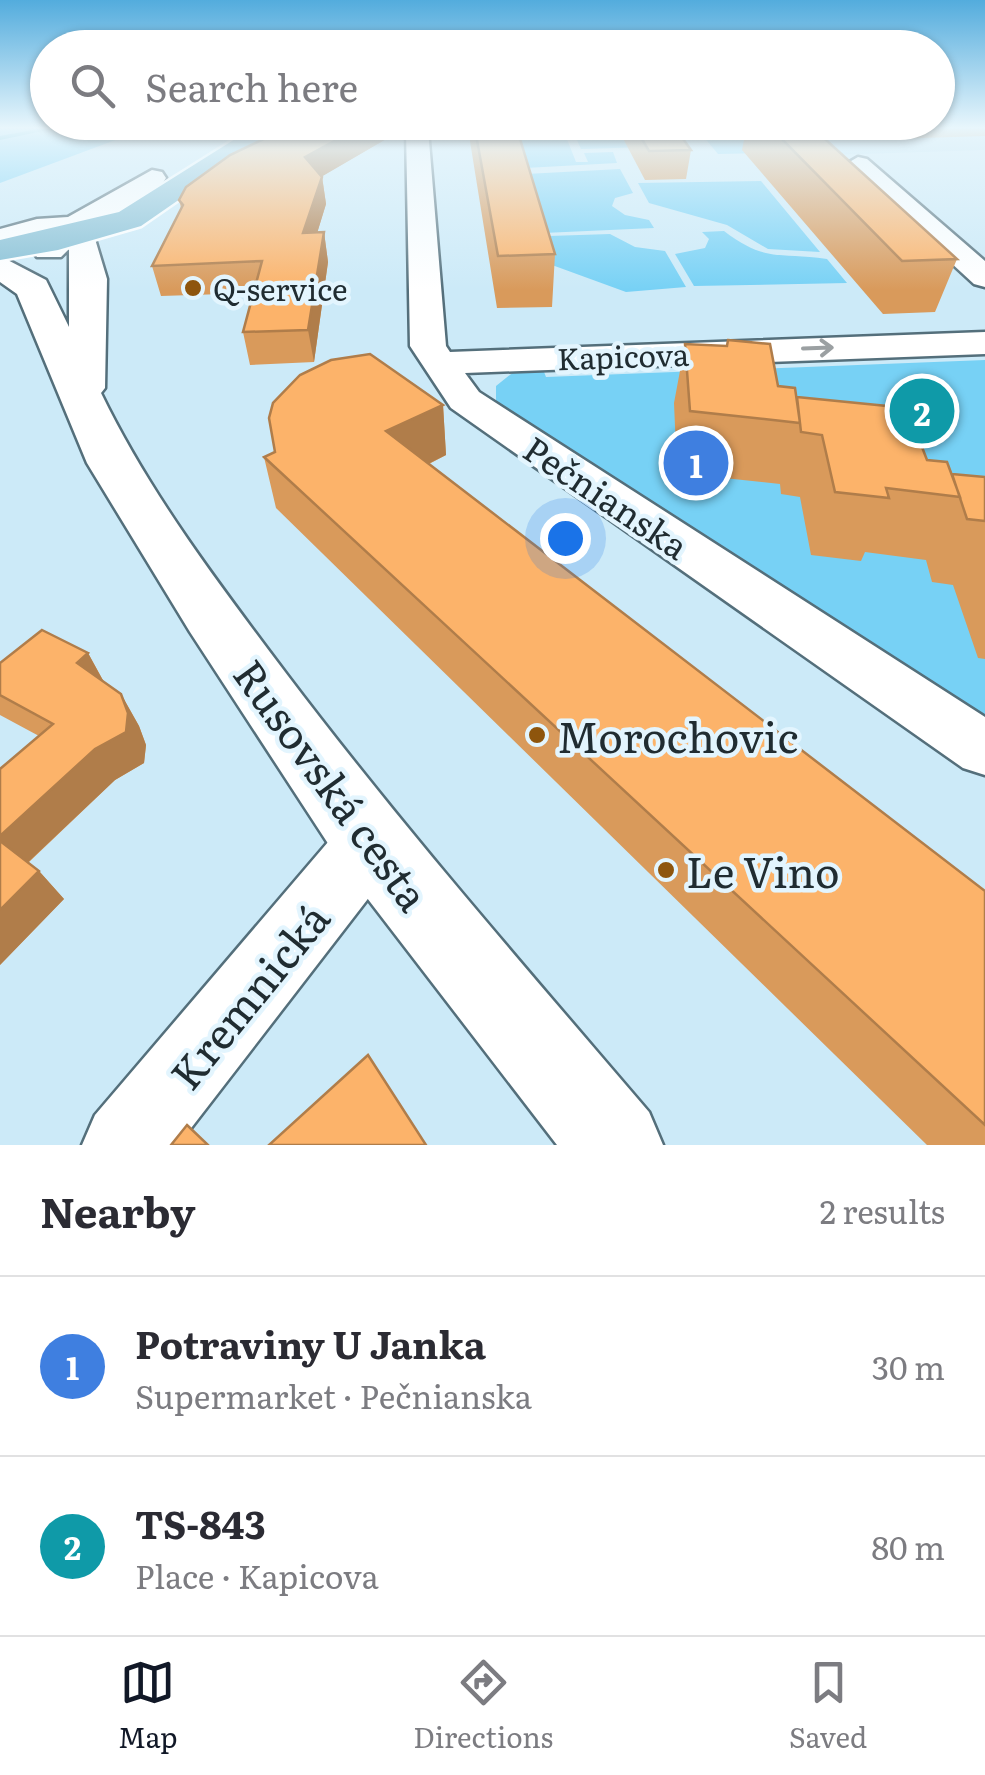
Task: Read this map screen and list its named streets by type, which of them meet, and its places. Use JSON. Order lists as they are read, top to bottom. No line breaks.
{"streets":{"street":["Kapicova","Pečnianska","Rusovská cesta","Kremnická"]},"crossings":[["Kapicova","Pečnianska"],["Rusovská cesta","Kremnická"]],"one_way":["Kapicova"],"places":["Q-service","Morochovic","Le Vino"],"page":{"search":"Search here","pins":["2","1"],"heading":["Nearby","2 results"],"list":[{"mark":"1","name":"Potraviny U Janka","note":"Supermarket · Pečnianska","value":"30 m"},{"mark":"2","name":"TS-843","note":"Place · Kapicova","value":"80 m"}],"nav":["Map","Directions","Saved"]}}
